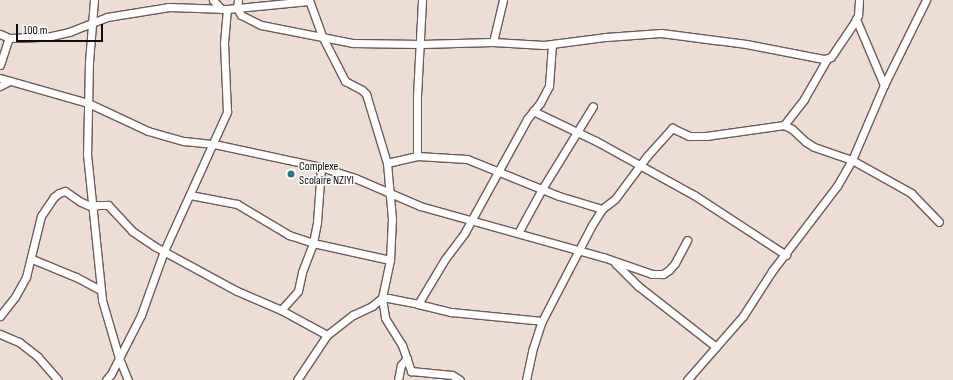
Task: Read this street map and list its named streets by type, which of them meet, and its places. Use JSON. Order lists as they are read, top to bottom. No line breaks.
{"places":["Complexe Scolaire NZIYI"],"scale_bar":"100 m"}
